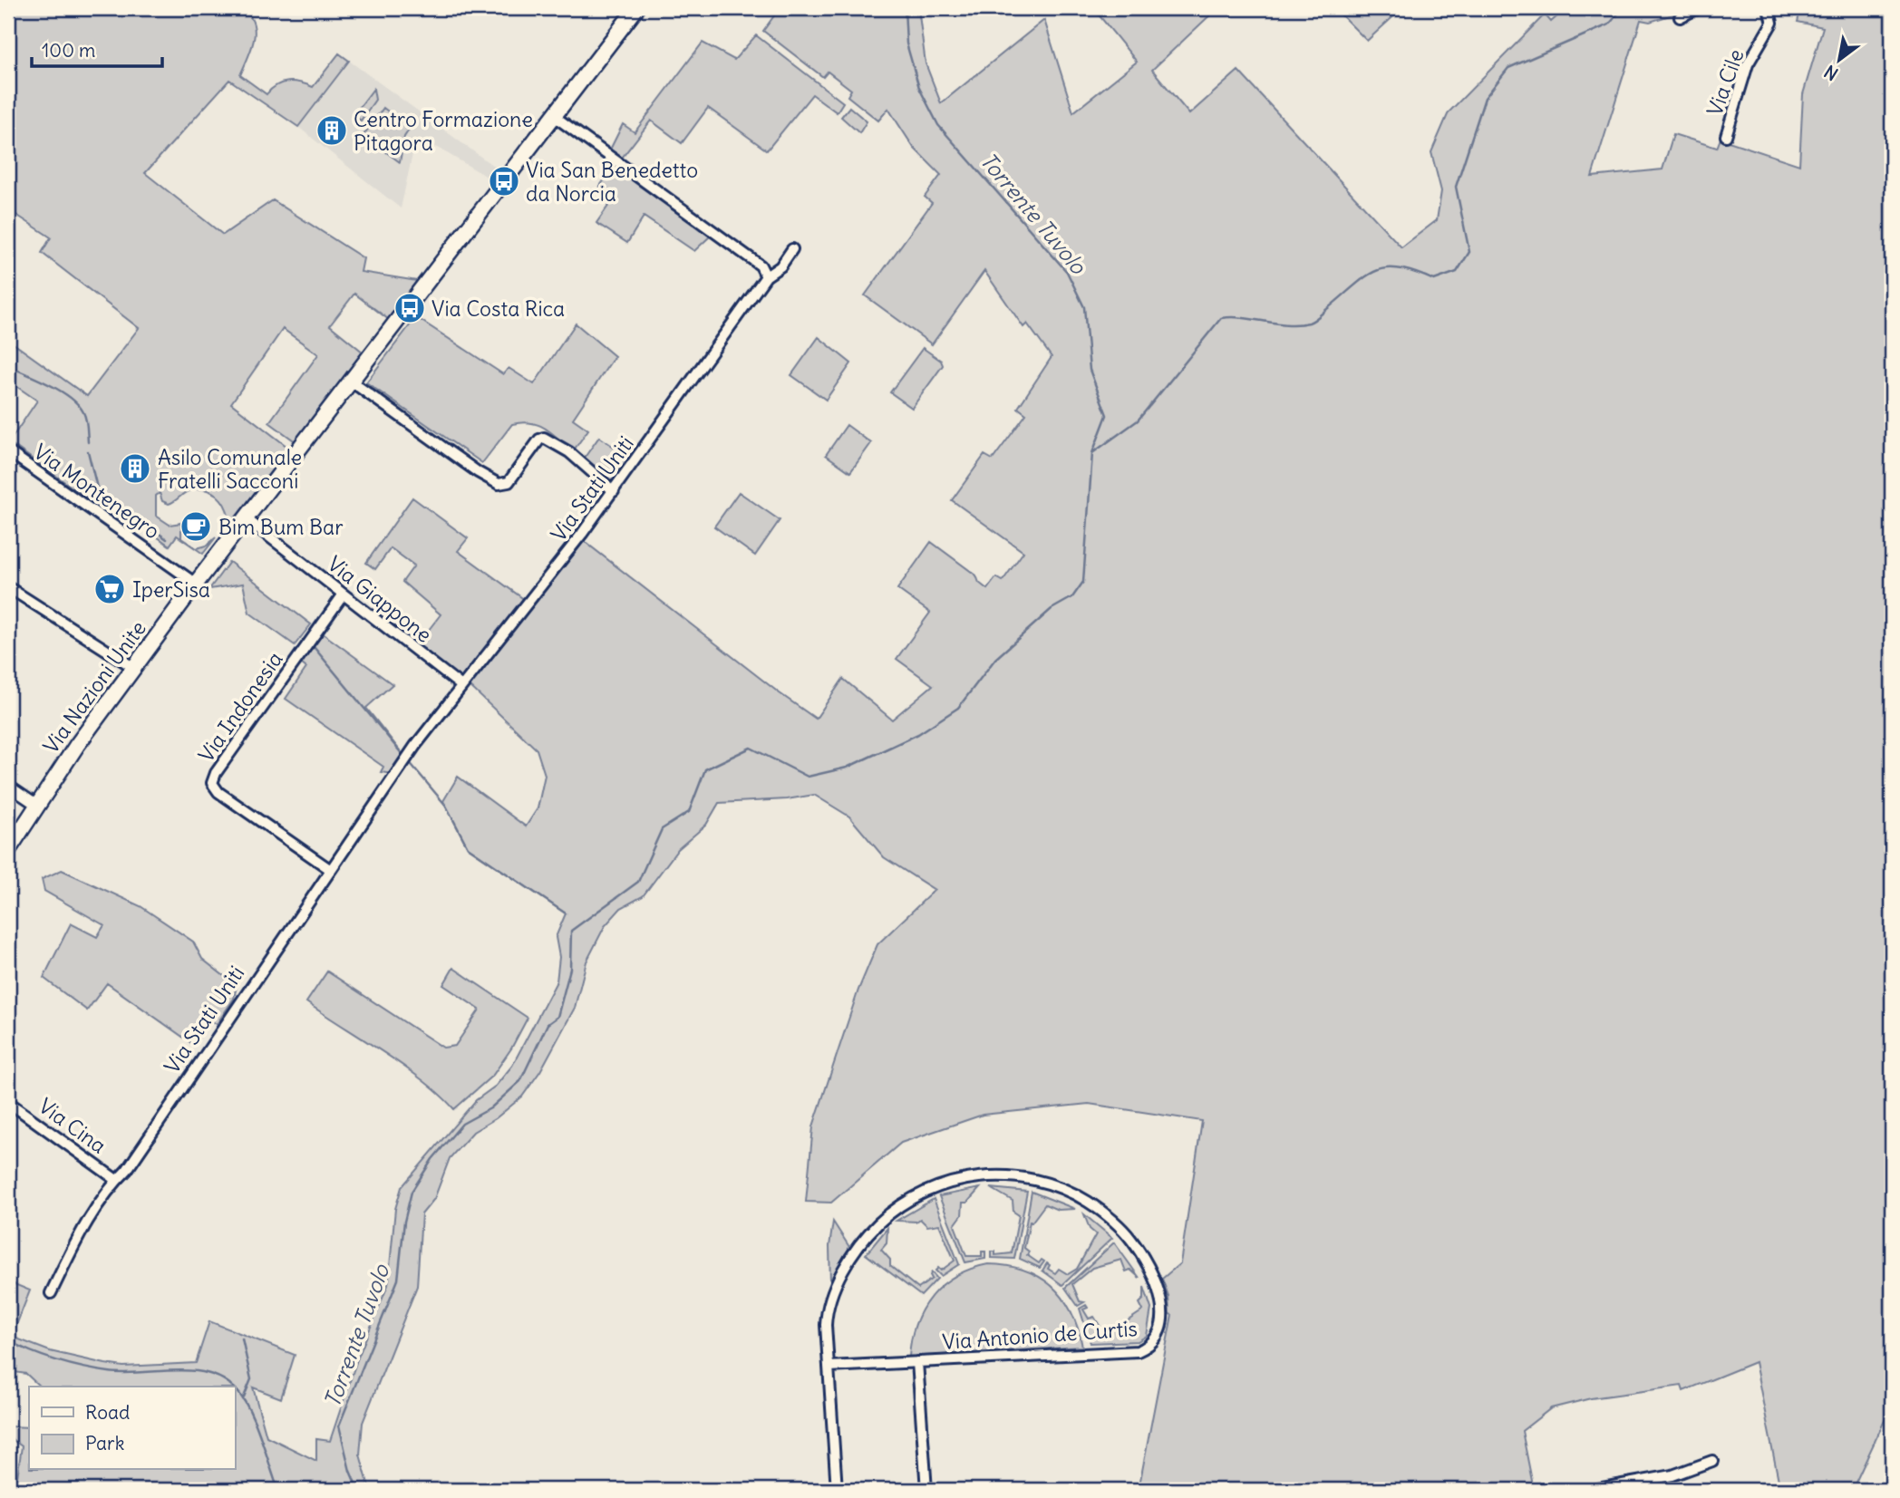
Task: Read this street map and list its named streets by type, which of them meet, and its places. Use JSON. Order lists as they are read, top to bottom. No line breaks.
{"streets":{"street":["Via Cile","Via Stati Uniti","Via Montenegro","Via Giappone","Via Nazioni Unite","Via Indonesia","Via Cina","Via Antonio de Curtis"]},"crossings":[["Via Stati Uniti","Via Giappone"],["Via Stati Uniti","Via Indonesia"],["Via Stati Uniti","Via Cina"],["Via Montenegro","Via Nazioni Unite"],["Via Giappone","Via Nazioni Unite"],["Via Giappone","Via Indonesia"]],"water":["Torrente Tuvolo"],"places":{"building":["Centro Formazione Pitagora","Asilo Comunale Fratelli Sacconi"],"bus stop":["Via San Benedetto da Norcia","Via Costa Rica"],"cafe":["Bim Bum Bar"],"supermarket":["IperSisa"]},"legend":["Road","Park"],"scale_bar":"100 m","north":"bottom left"}
